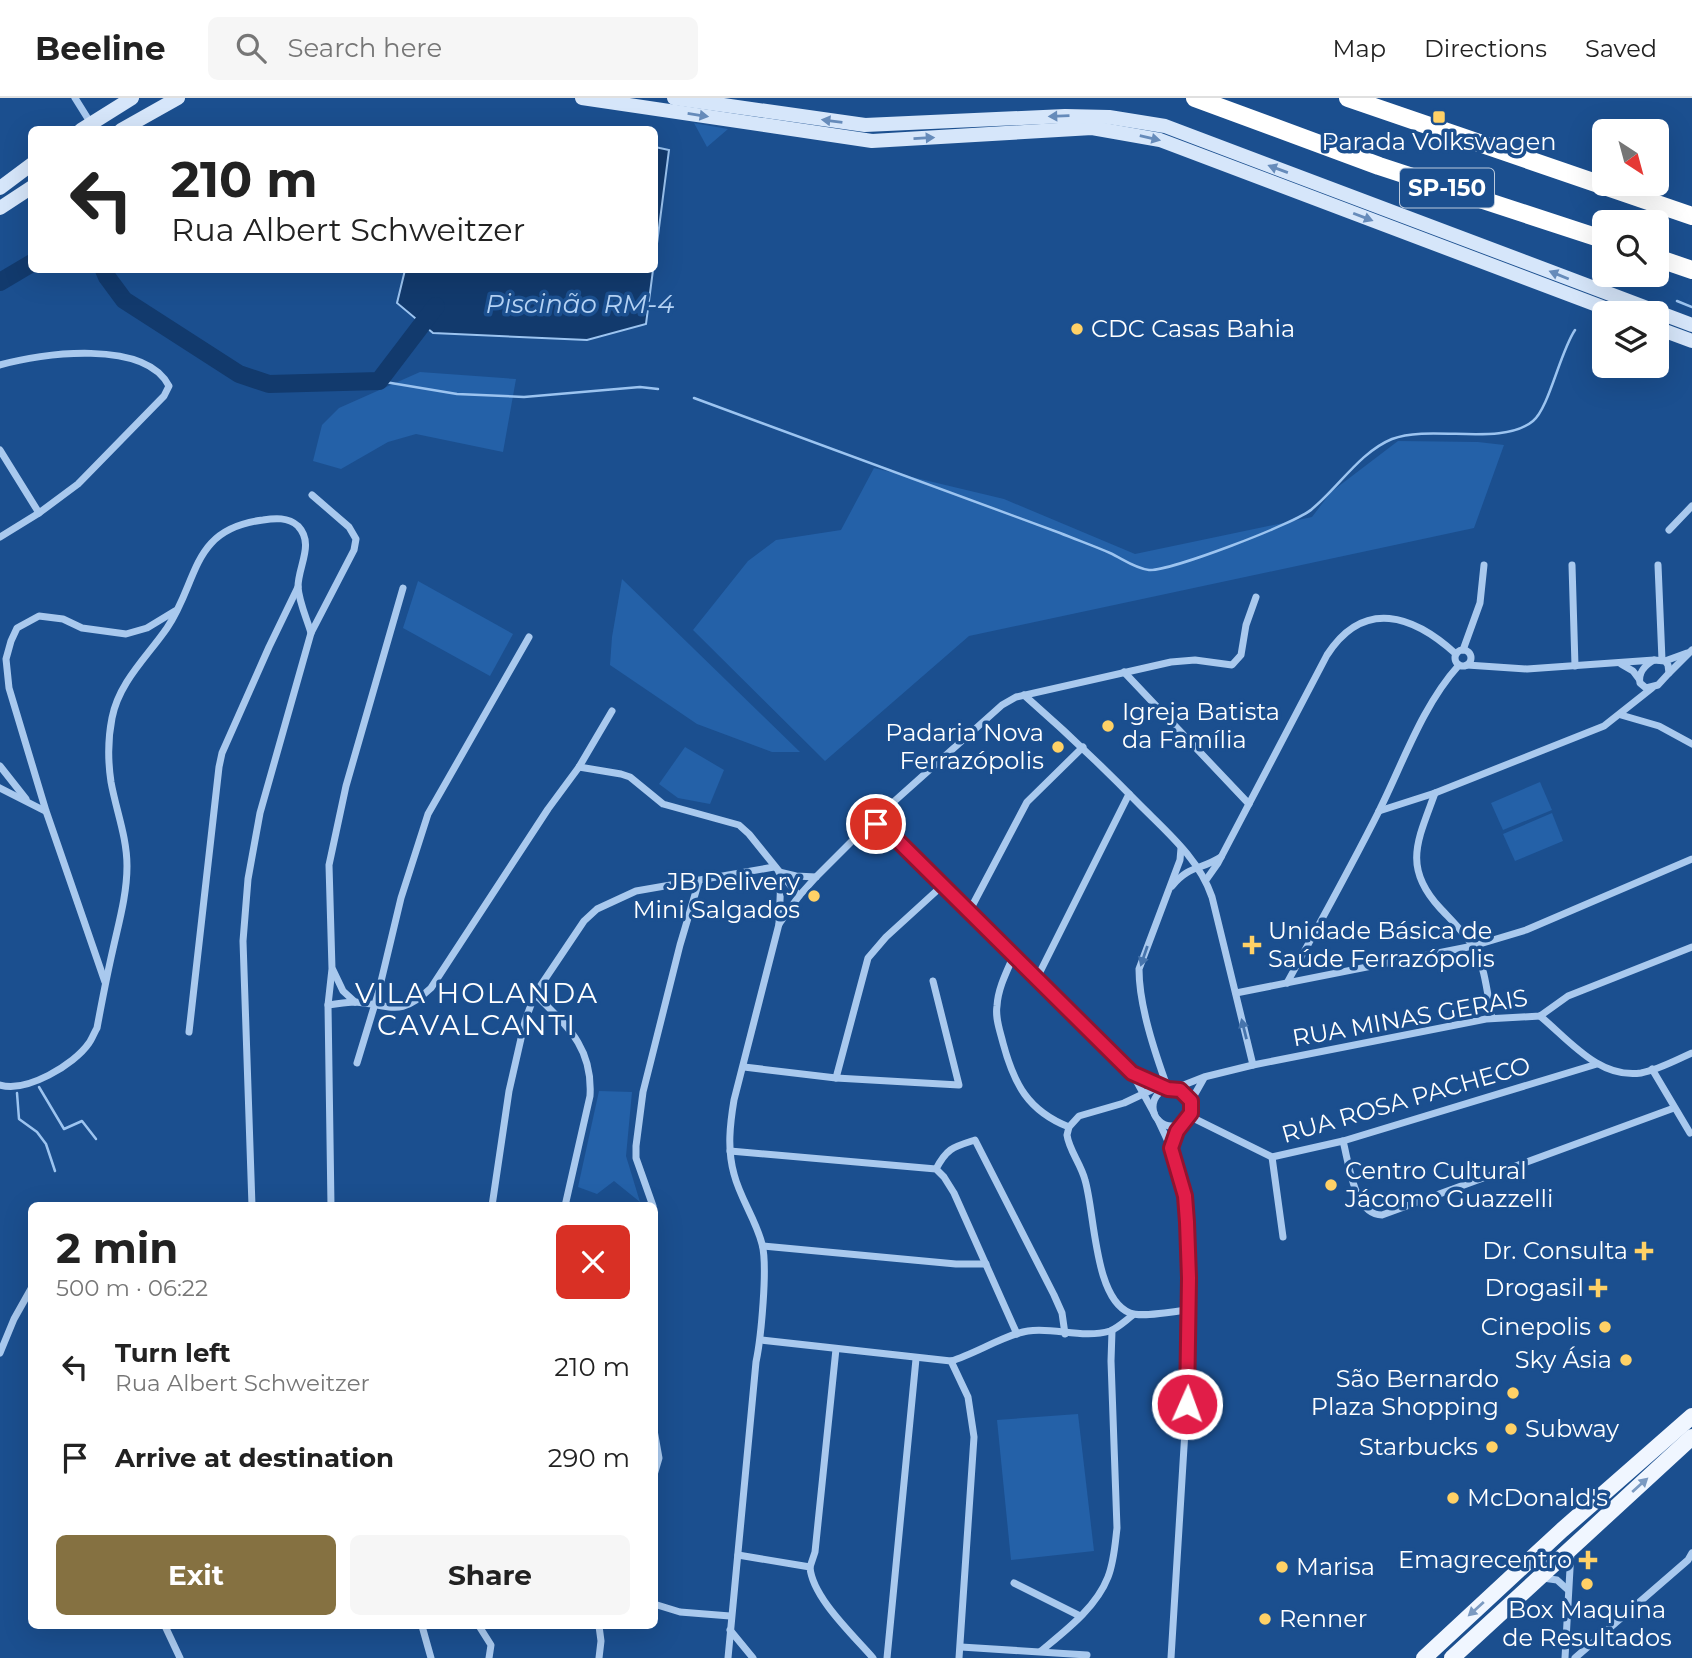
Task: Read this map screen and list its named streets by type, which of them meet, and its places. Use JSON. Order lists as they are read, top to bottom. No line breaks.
{"streets":{"highway":["SP-150"],"street":["RUA MINAS GERAIS","RUA ROSA PACHECO"]},"crossings":[["RUA MINAS GERAIS","RUA ROSA PACHECO"]],"districts":["VILA HOLANDA CAVALCANTI"],"water":["Piscinão RM-4"],"places":{"transit":["Parada Volkswagen"],"other":["CDC Casas Bahia","Igreja Batista da Família","Padaria Nova Ferrazópolis","JB Delivery Mini Salgados","Centro Cultural Jácomo Guazzelli","Cinepolis","Sky Ásia","São Bernardo Plaza Shopping","Subway","Starbucks","McDonald's","Marisa","Box Maquina de Resultados","Renner"],"health":["Unidade Básica de Saúde Ferrazópolis","Dr. Consulta","Drogasil","Emagrecentro"]},"north":"bottom right","page":{"header":"Beeline","search":"Search here","nav":["Map","Directions","Saved"],"turn":["210 m","Rua Albert Schweitzer"],"heading":["2 min","500 m · 06:22"],"list":[{"name":"Turn left","note":"Rua Albert Schweitzer","value":"210 m"},{"name":"Arrive at destination","value":"290 m"}],"buttons":["Exit","Share"]}}
